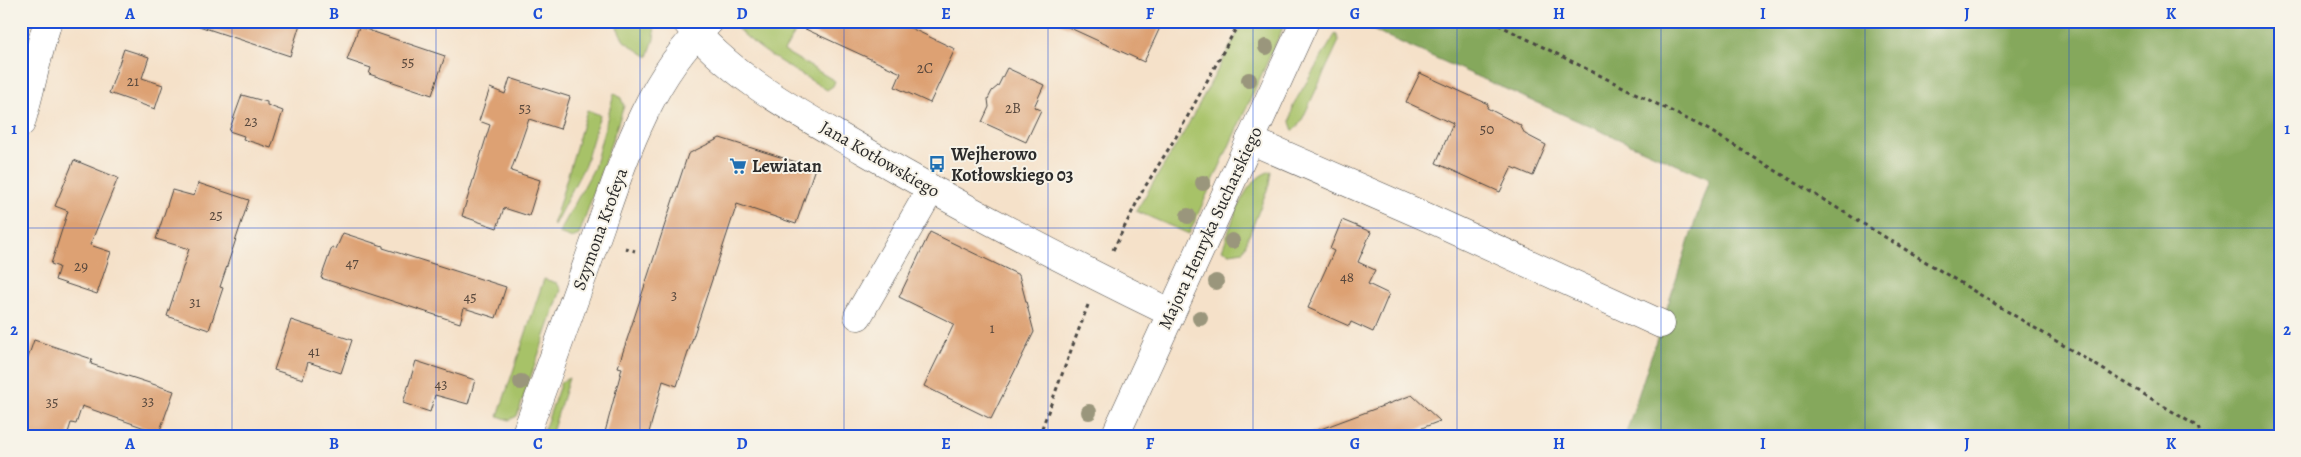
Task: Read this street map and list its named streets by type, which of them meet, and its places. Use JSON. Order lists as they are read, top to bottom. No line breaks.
{"streets":{"street":["Jana Kotłowskiego","Majora Henryka Sucharskiego","Szymona Krofeya"]},"crossings":[["Jana Kotłowskiego","Majora Henryka Sucharskiego"],["Jana Kotłowskiego","Szymona Krofeya"]],"places":{"bus stop":["Wejherowo Kotłowskiego 03"],"supermarket":["Lewiatan"]},"house_numbers":["55","2C","21","53","2B","23","50","25","47","29","48","3","45","31","1","41","43","33","35"],"grid":{"columns":["A","B","C","D","E","F","G","H","I","J","K"],"rows":["1","2"]}}
